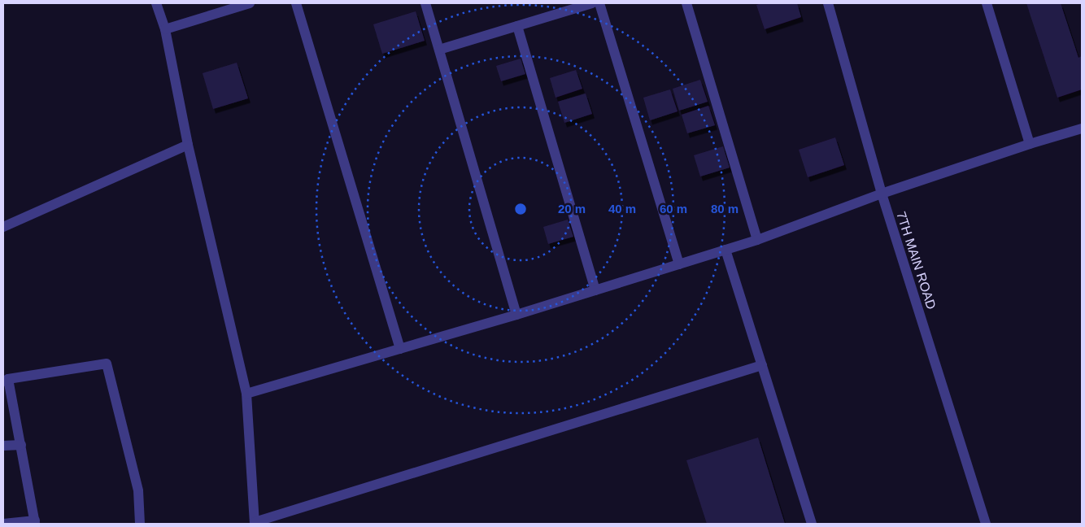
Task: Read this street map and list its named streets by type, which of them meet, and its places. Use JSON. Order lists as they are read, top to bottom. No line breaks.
{"streets":{"street":["7TH MAIN ROAD"]},"rings":["20 m","40 m","60 m","80 m"]}
